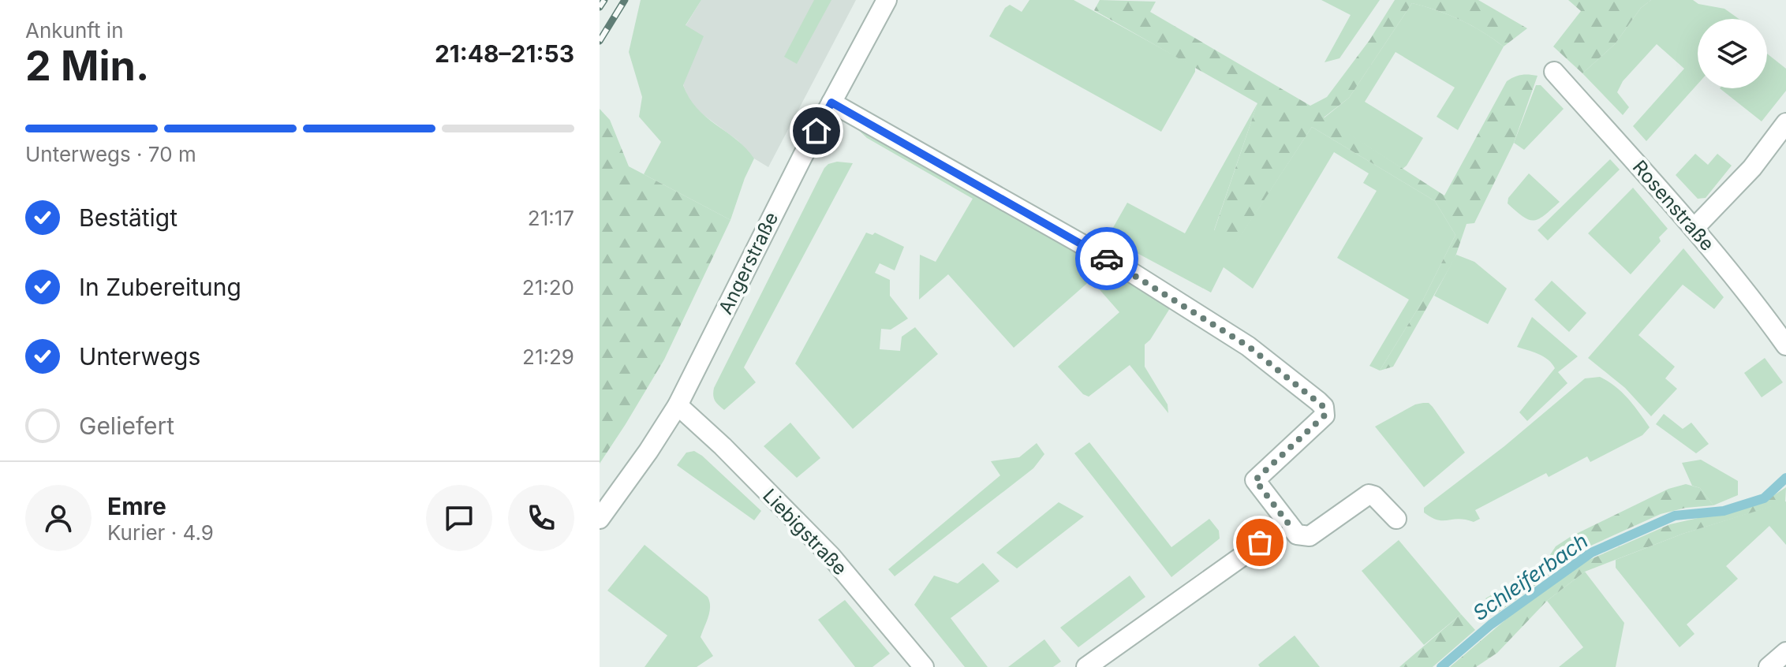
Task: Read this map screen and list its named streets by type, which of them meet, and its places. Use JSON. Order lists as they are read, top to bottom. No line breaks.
{"streets":{"street":["Rosenstraße","Angerstraße","Liebigstraße"]},"crossings":[["Angerstraße","Liebigstraße"]],"water":["Schleiferbach"],"page":{"heading":["2 Min.","Ankunft in","21:48–21:53"],"panel":["Emre","Kurier · 4.9"],"bar":"Unterwegs · 70 m","list":[["Bestätigt","21:17"],["In Zubereitung","21:20"],["Unterwegs","21:29"],"Geliefert"]}}
